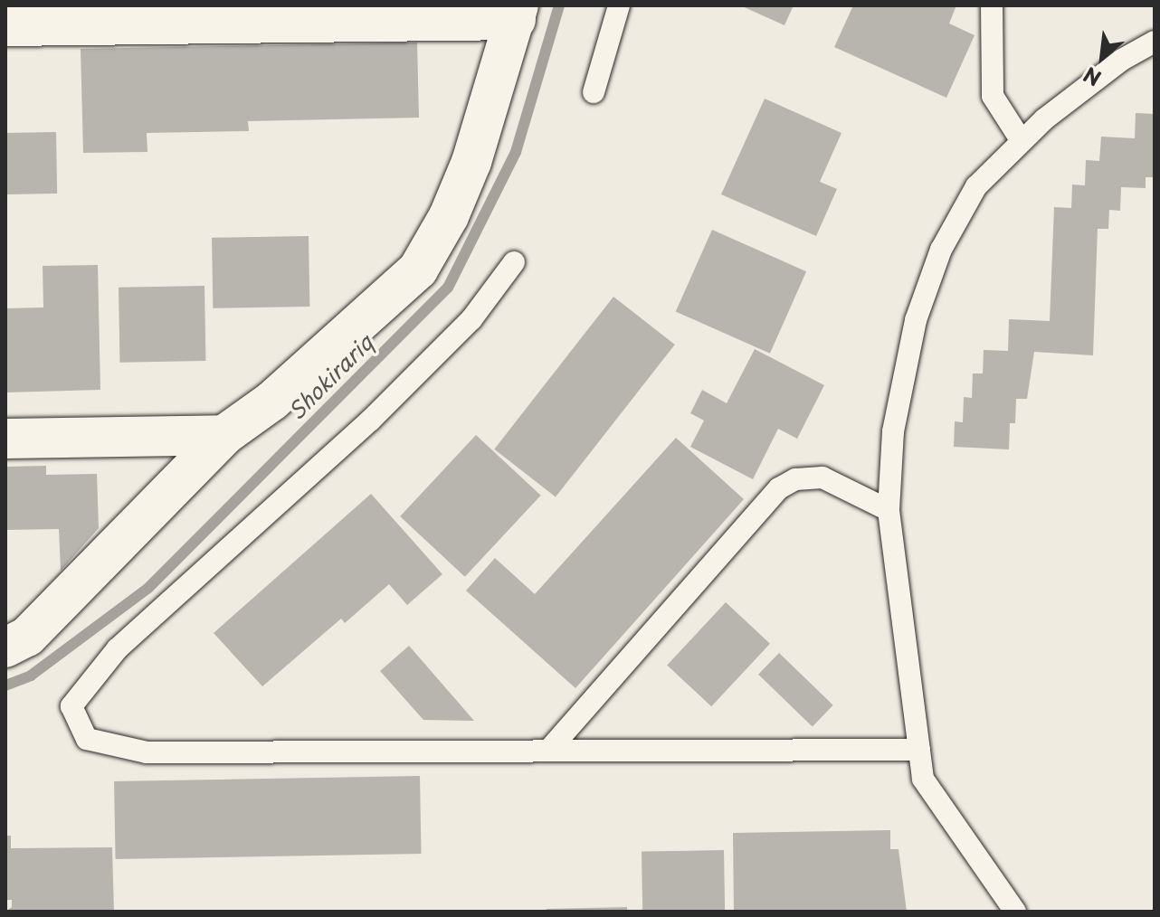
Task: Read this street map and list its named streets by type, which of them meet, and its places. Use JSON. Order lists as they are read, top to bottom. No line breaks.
{"water":["Shokirariq"],"north":"bottom left"}
